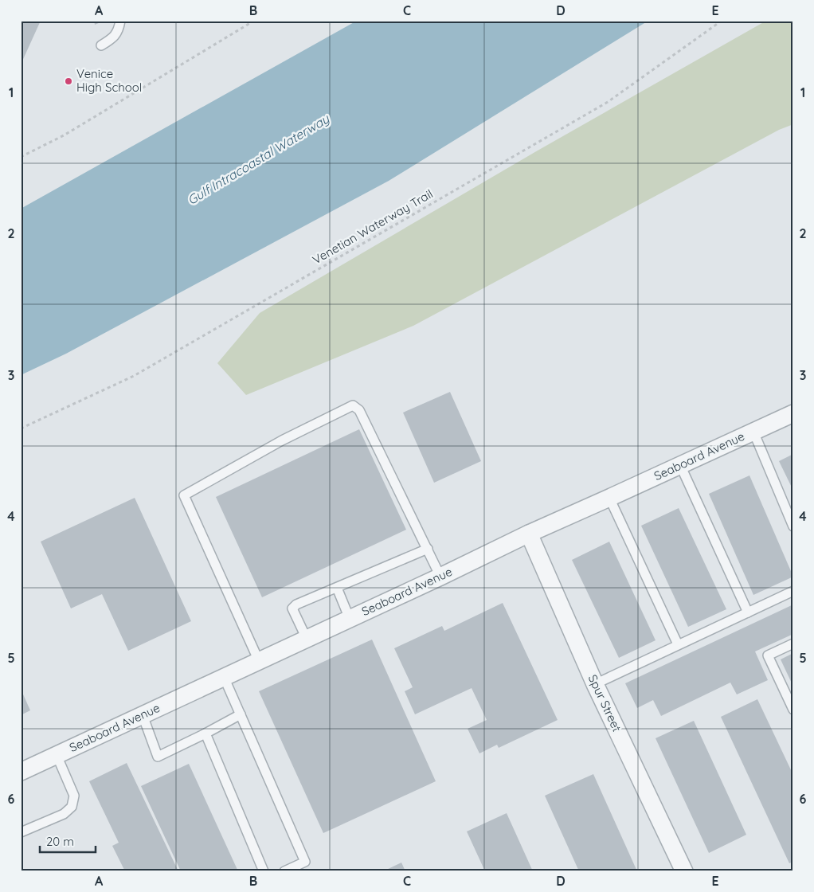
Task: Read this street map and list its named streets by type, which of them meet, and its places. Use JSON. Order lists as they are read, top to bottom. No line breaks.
{"streets":{"street":["Seaboard Avenue","Spur Street"],"path":["Venetian Waterway Trail"]},"crossings":[["Seaboard Avenue","Spur Street"]],"water":["Gulf Intracoastal Waterway"],"places":["Venice High School"],"scale_bar":"20 m","grid":{"columns":["A","B","C","D","E"],"rows":["1","2","3","4","5","6"]}}
